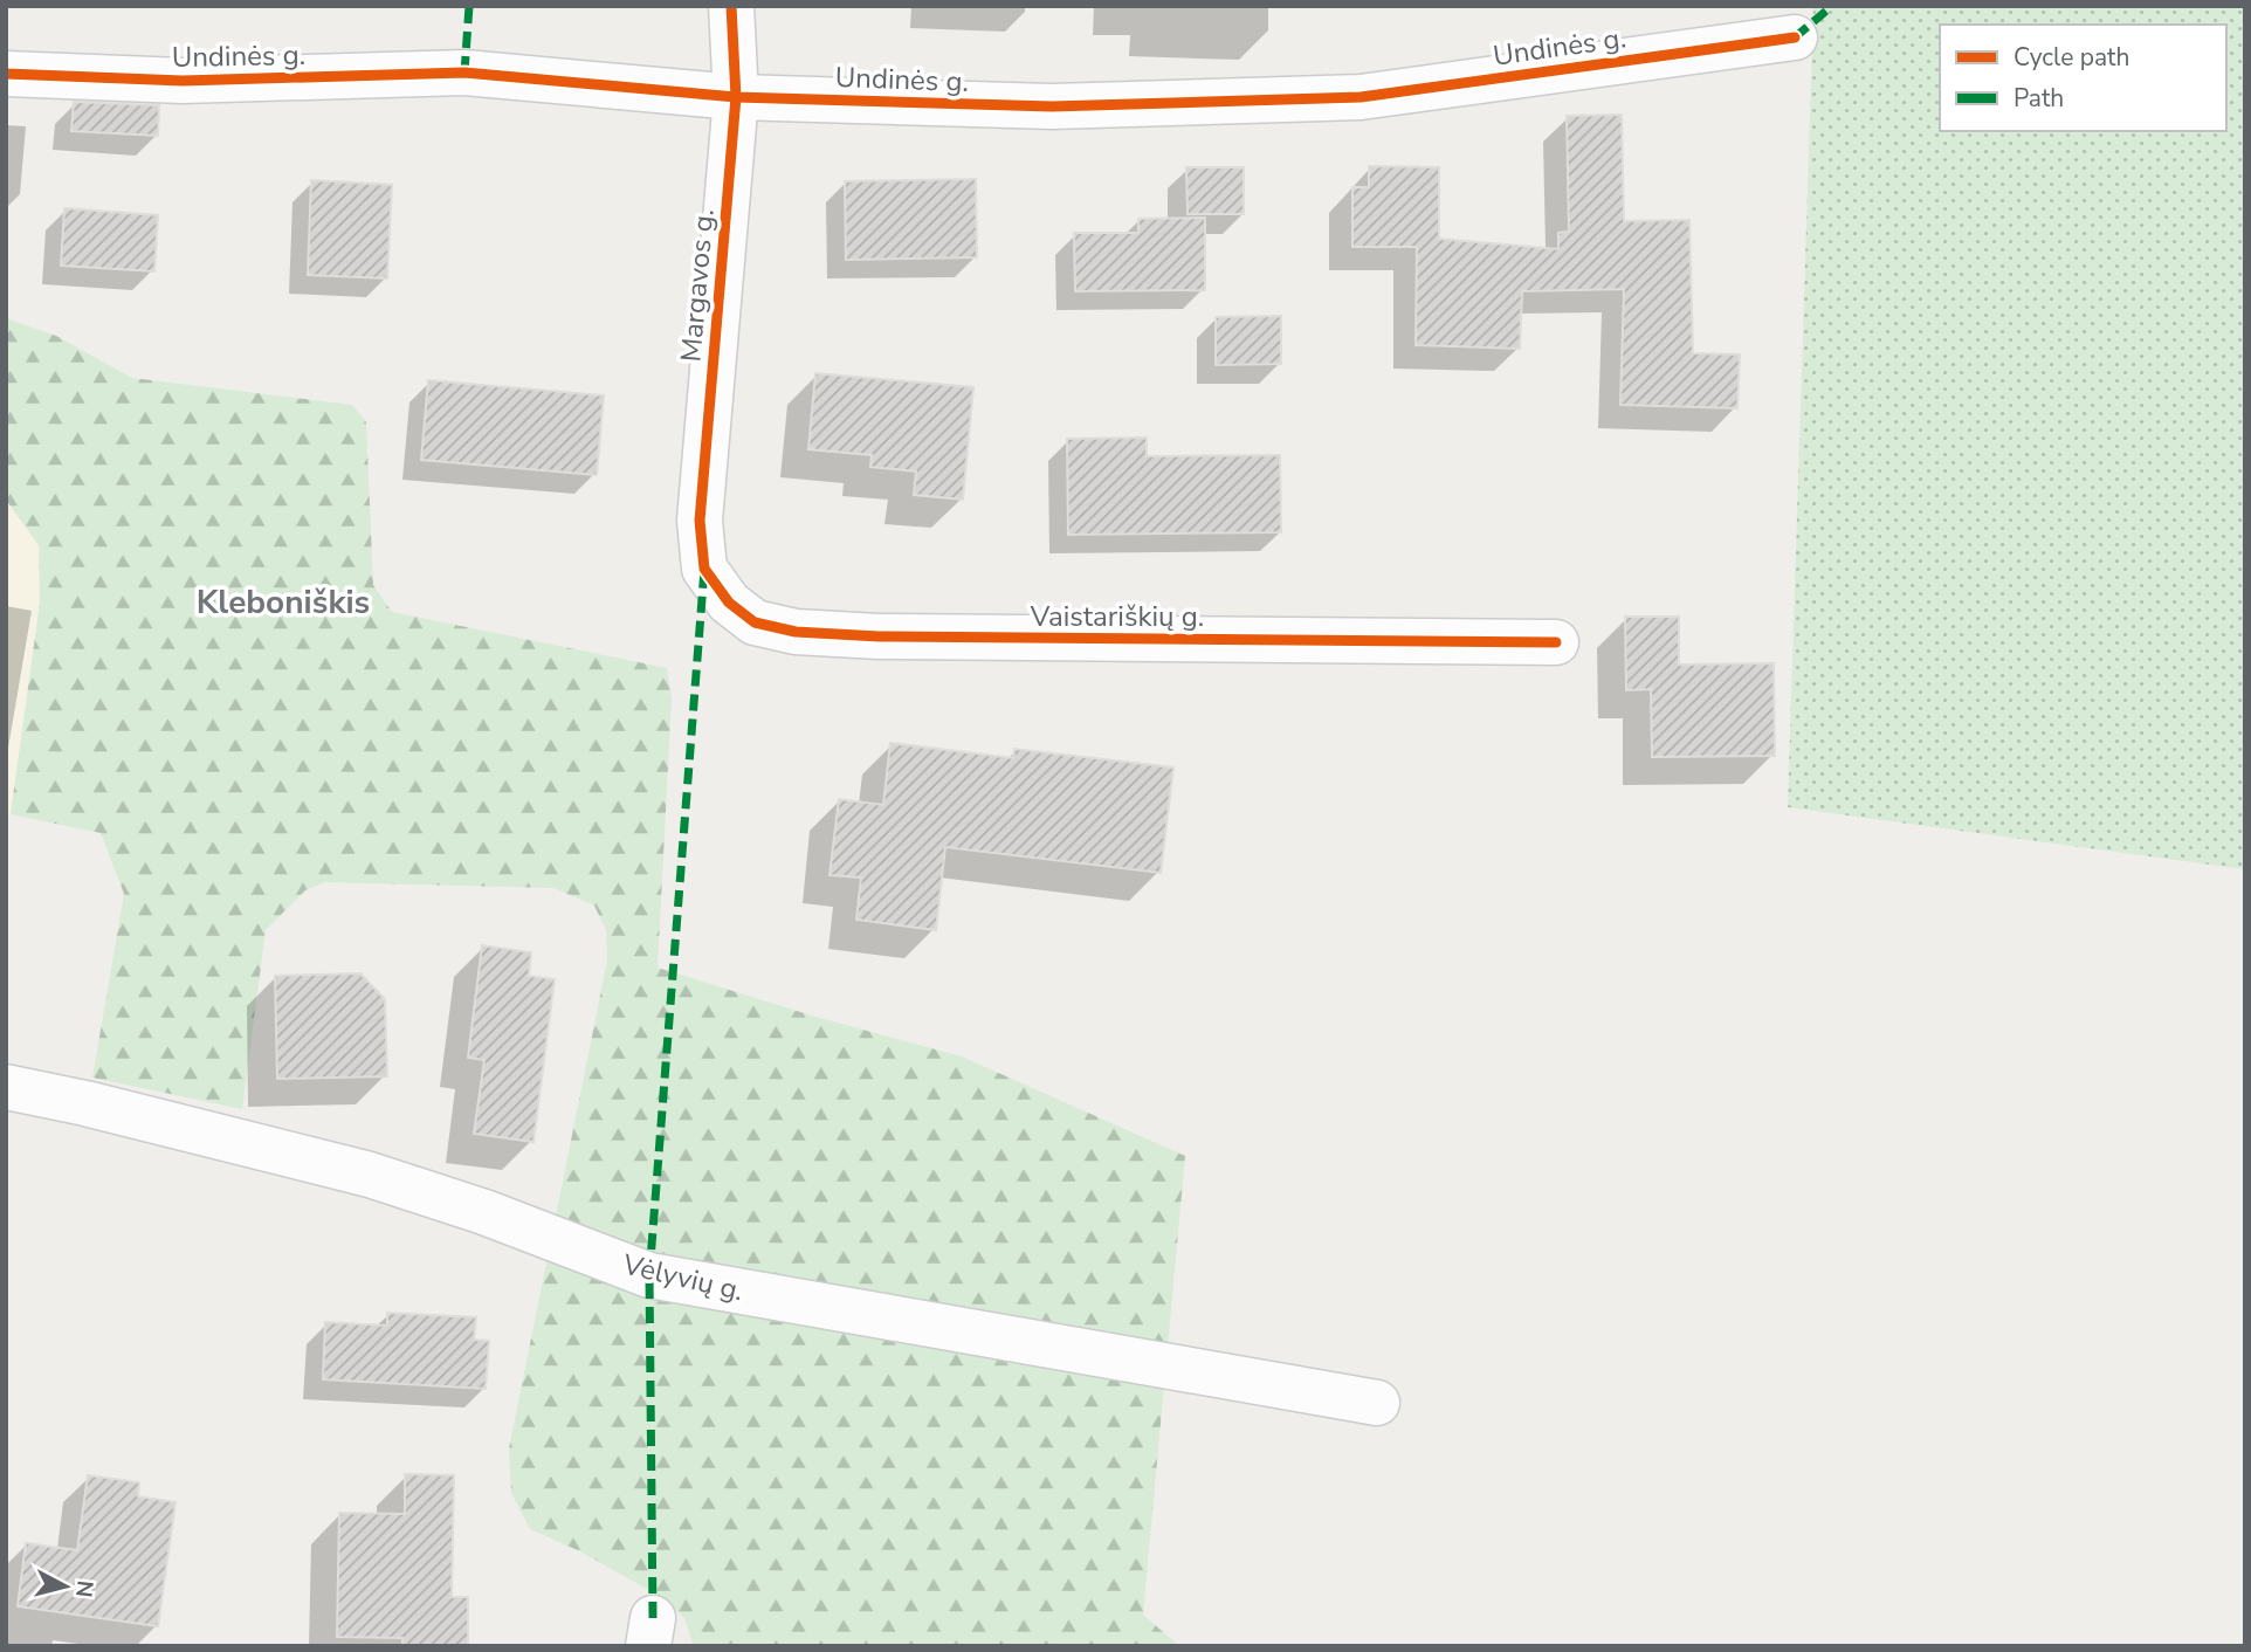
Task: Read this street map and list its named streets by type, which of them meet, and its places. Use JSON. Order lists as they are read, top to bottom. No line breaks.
{"streets":{"street":["Undinės g.","Margavos g.","Vaistariškių g.","Vėlyvių g."]},"crossings":[["Undinės g.","Margavos g."],["Margavos g.","Vaistariškių g."]],"districts":["Kleboniškis"],"legend":["Cycle path","Path"],"north":"right"}
